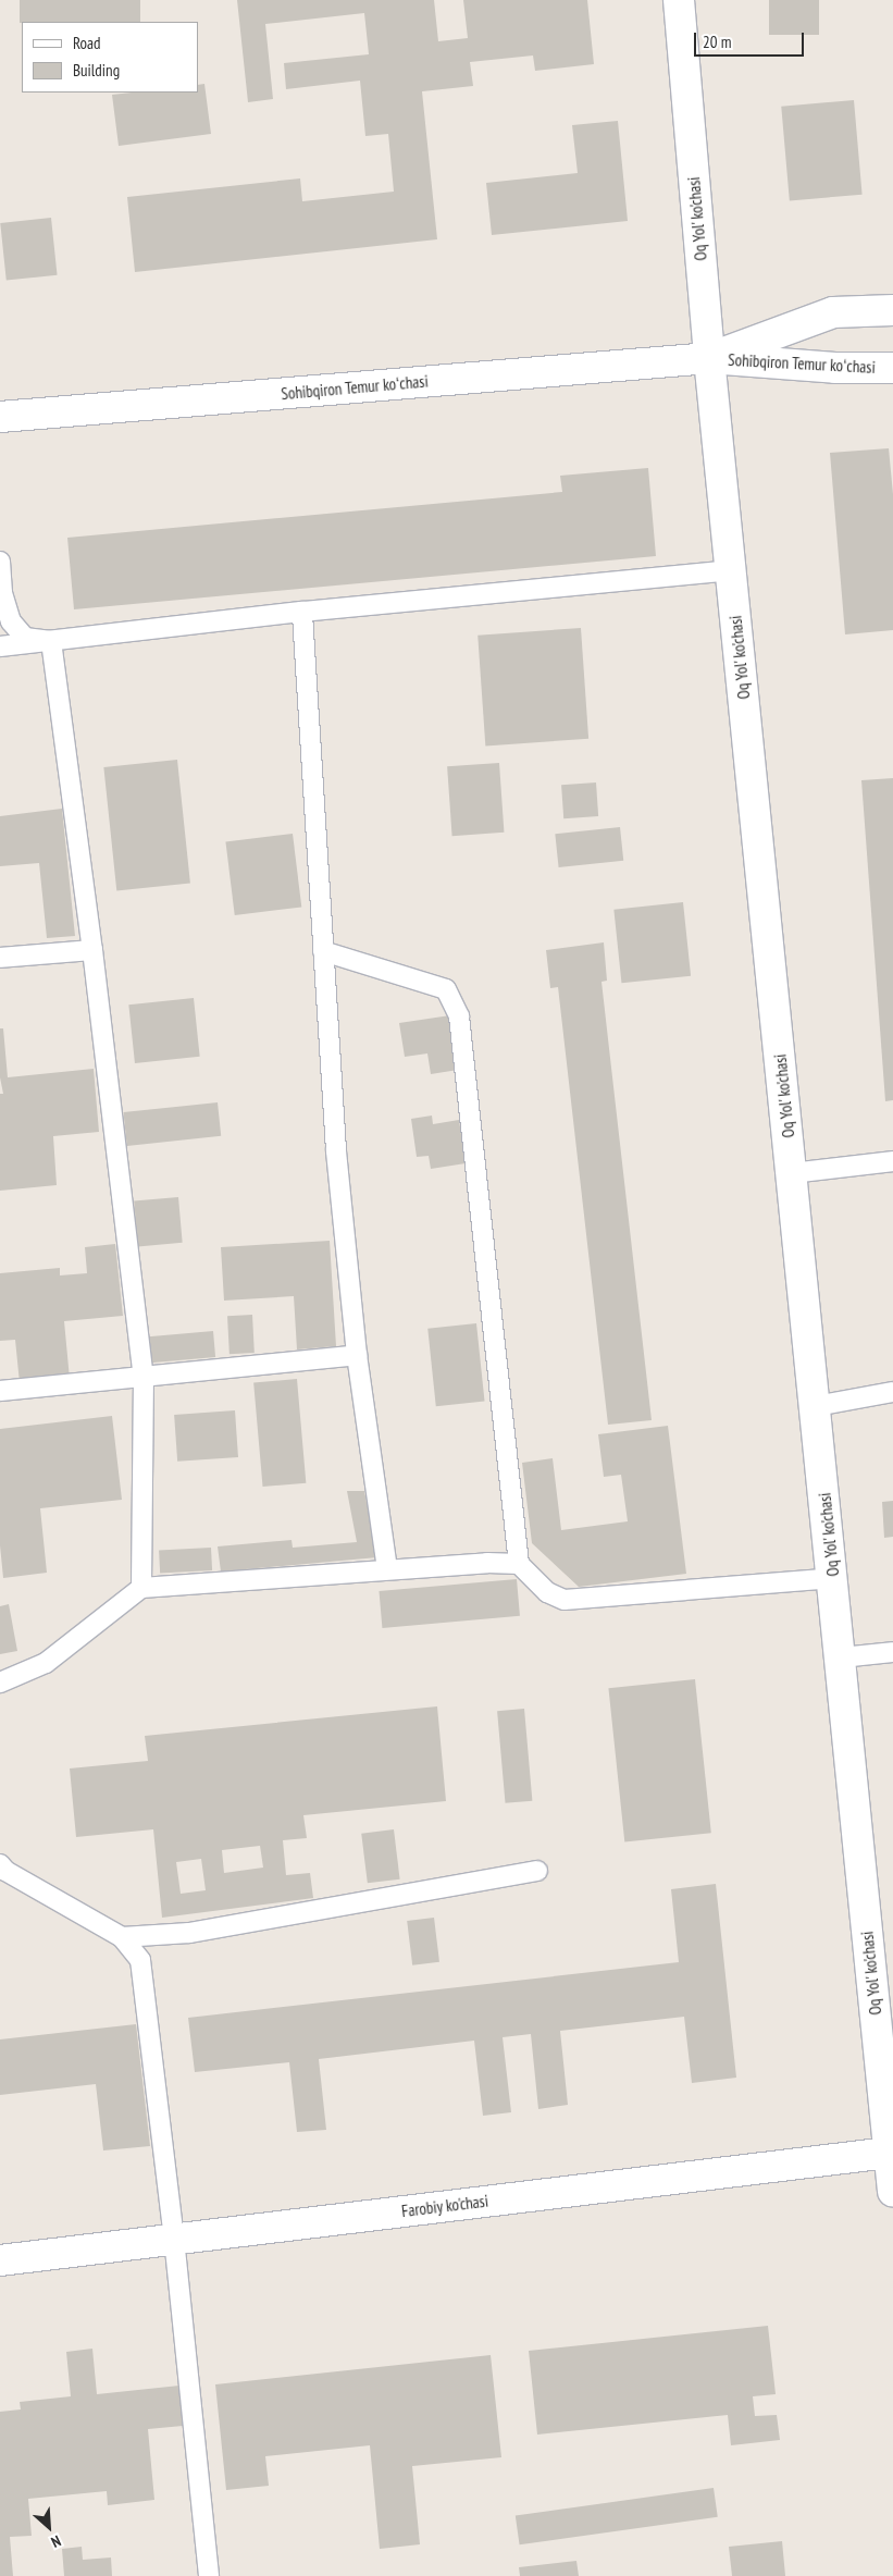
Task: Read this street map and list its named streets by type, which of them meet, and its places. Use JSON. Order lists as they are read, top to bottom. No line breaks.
{"streets":{"street":["Oq Yol' ko'chasi","Sohibqiron Temur koʻchasi","Farobiy ko'chasi"]},"crossings":[["Oq Yol' ko'chasi","Sohibqiron Temur koʻchasi"],["Oq Yol' ko'chasi","Farobiy ko'chasi"]],"legend":["Road","Building"],"scale_bar":"20 m","north":"bottom right"}
